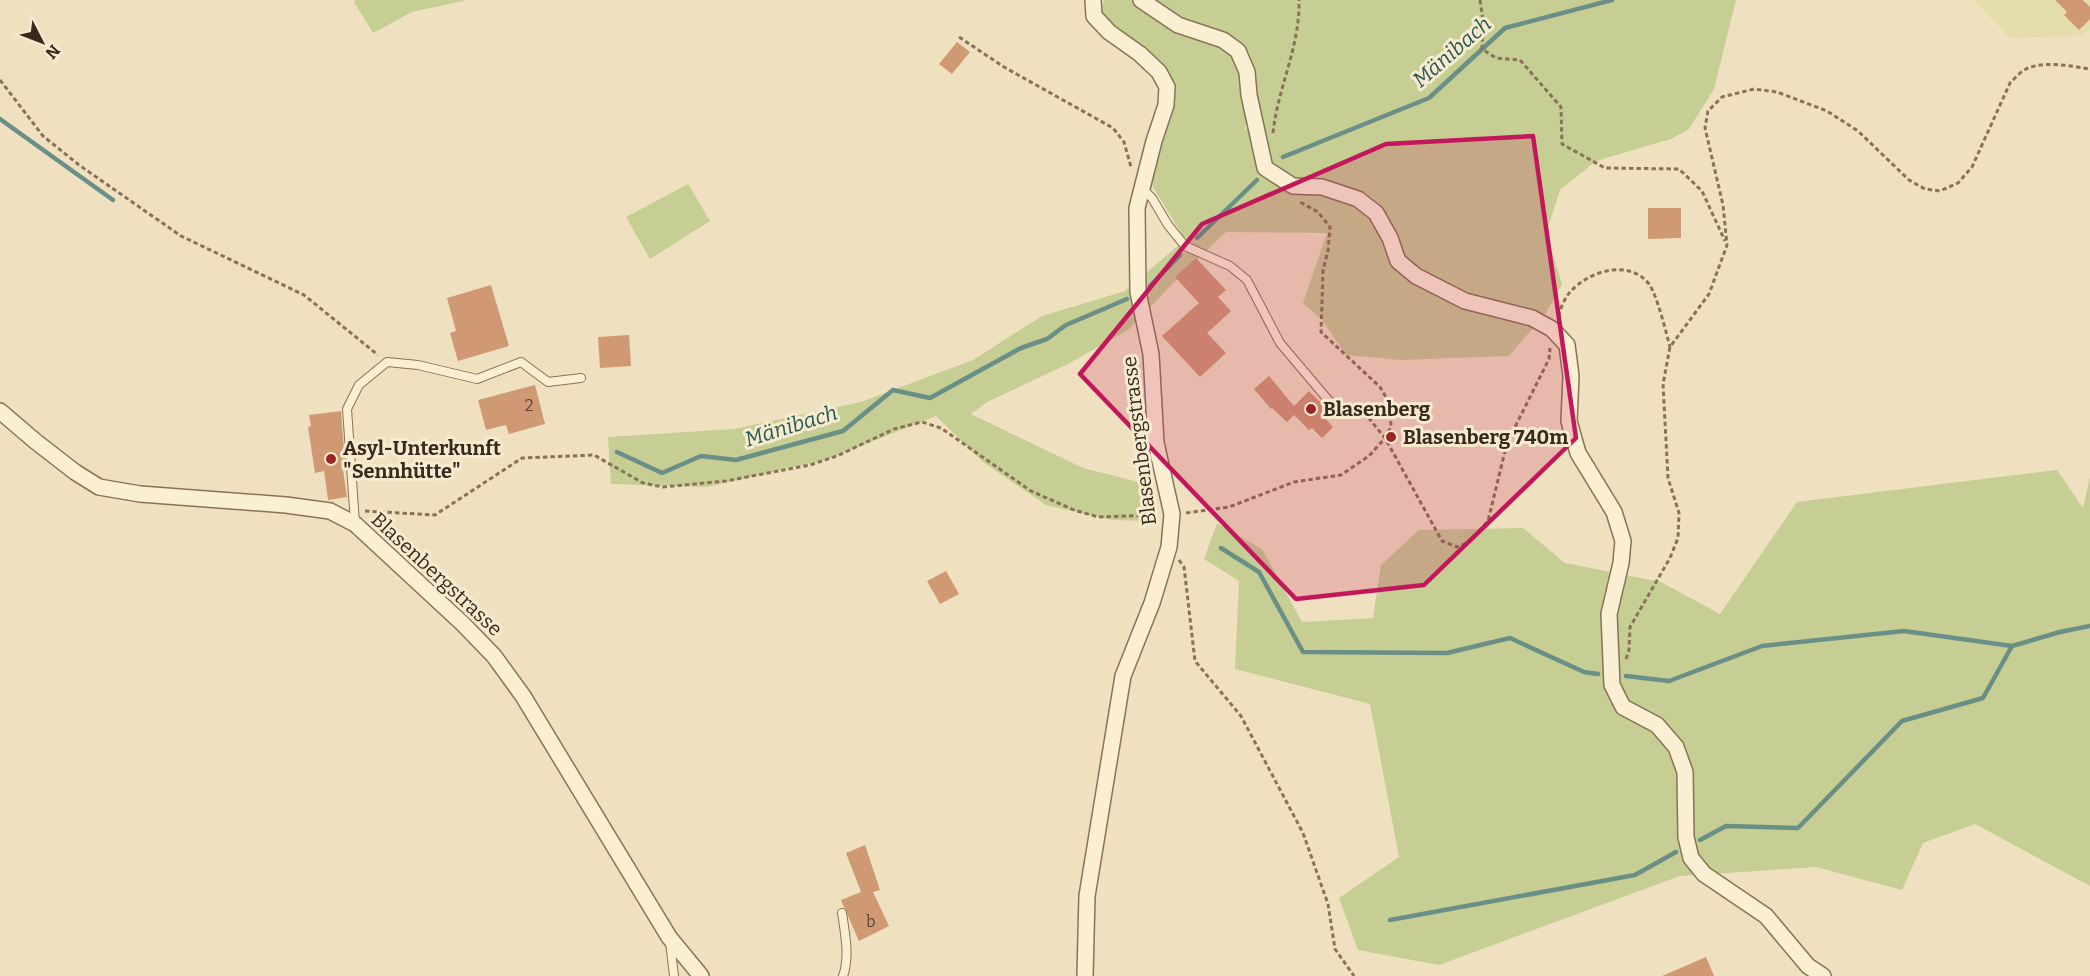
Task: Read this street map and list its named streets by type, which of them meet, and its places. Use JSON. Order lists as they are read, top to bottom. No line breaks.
{"streets":{"street":["Blasenbergstrasse"]},"water":["Mänibach"],"places":["Blasenberg","Blasenberg 740m","Asyl-Unterkunft \"Sennhütte\""],"house_numbers":["2","b"],"north":"bottom right"}
